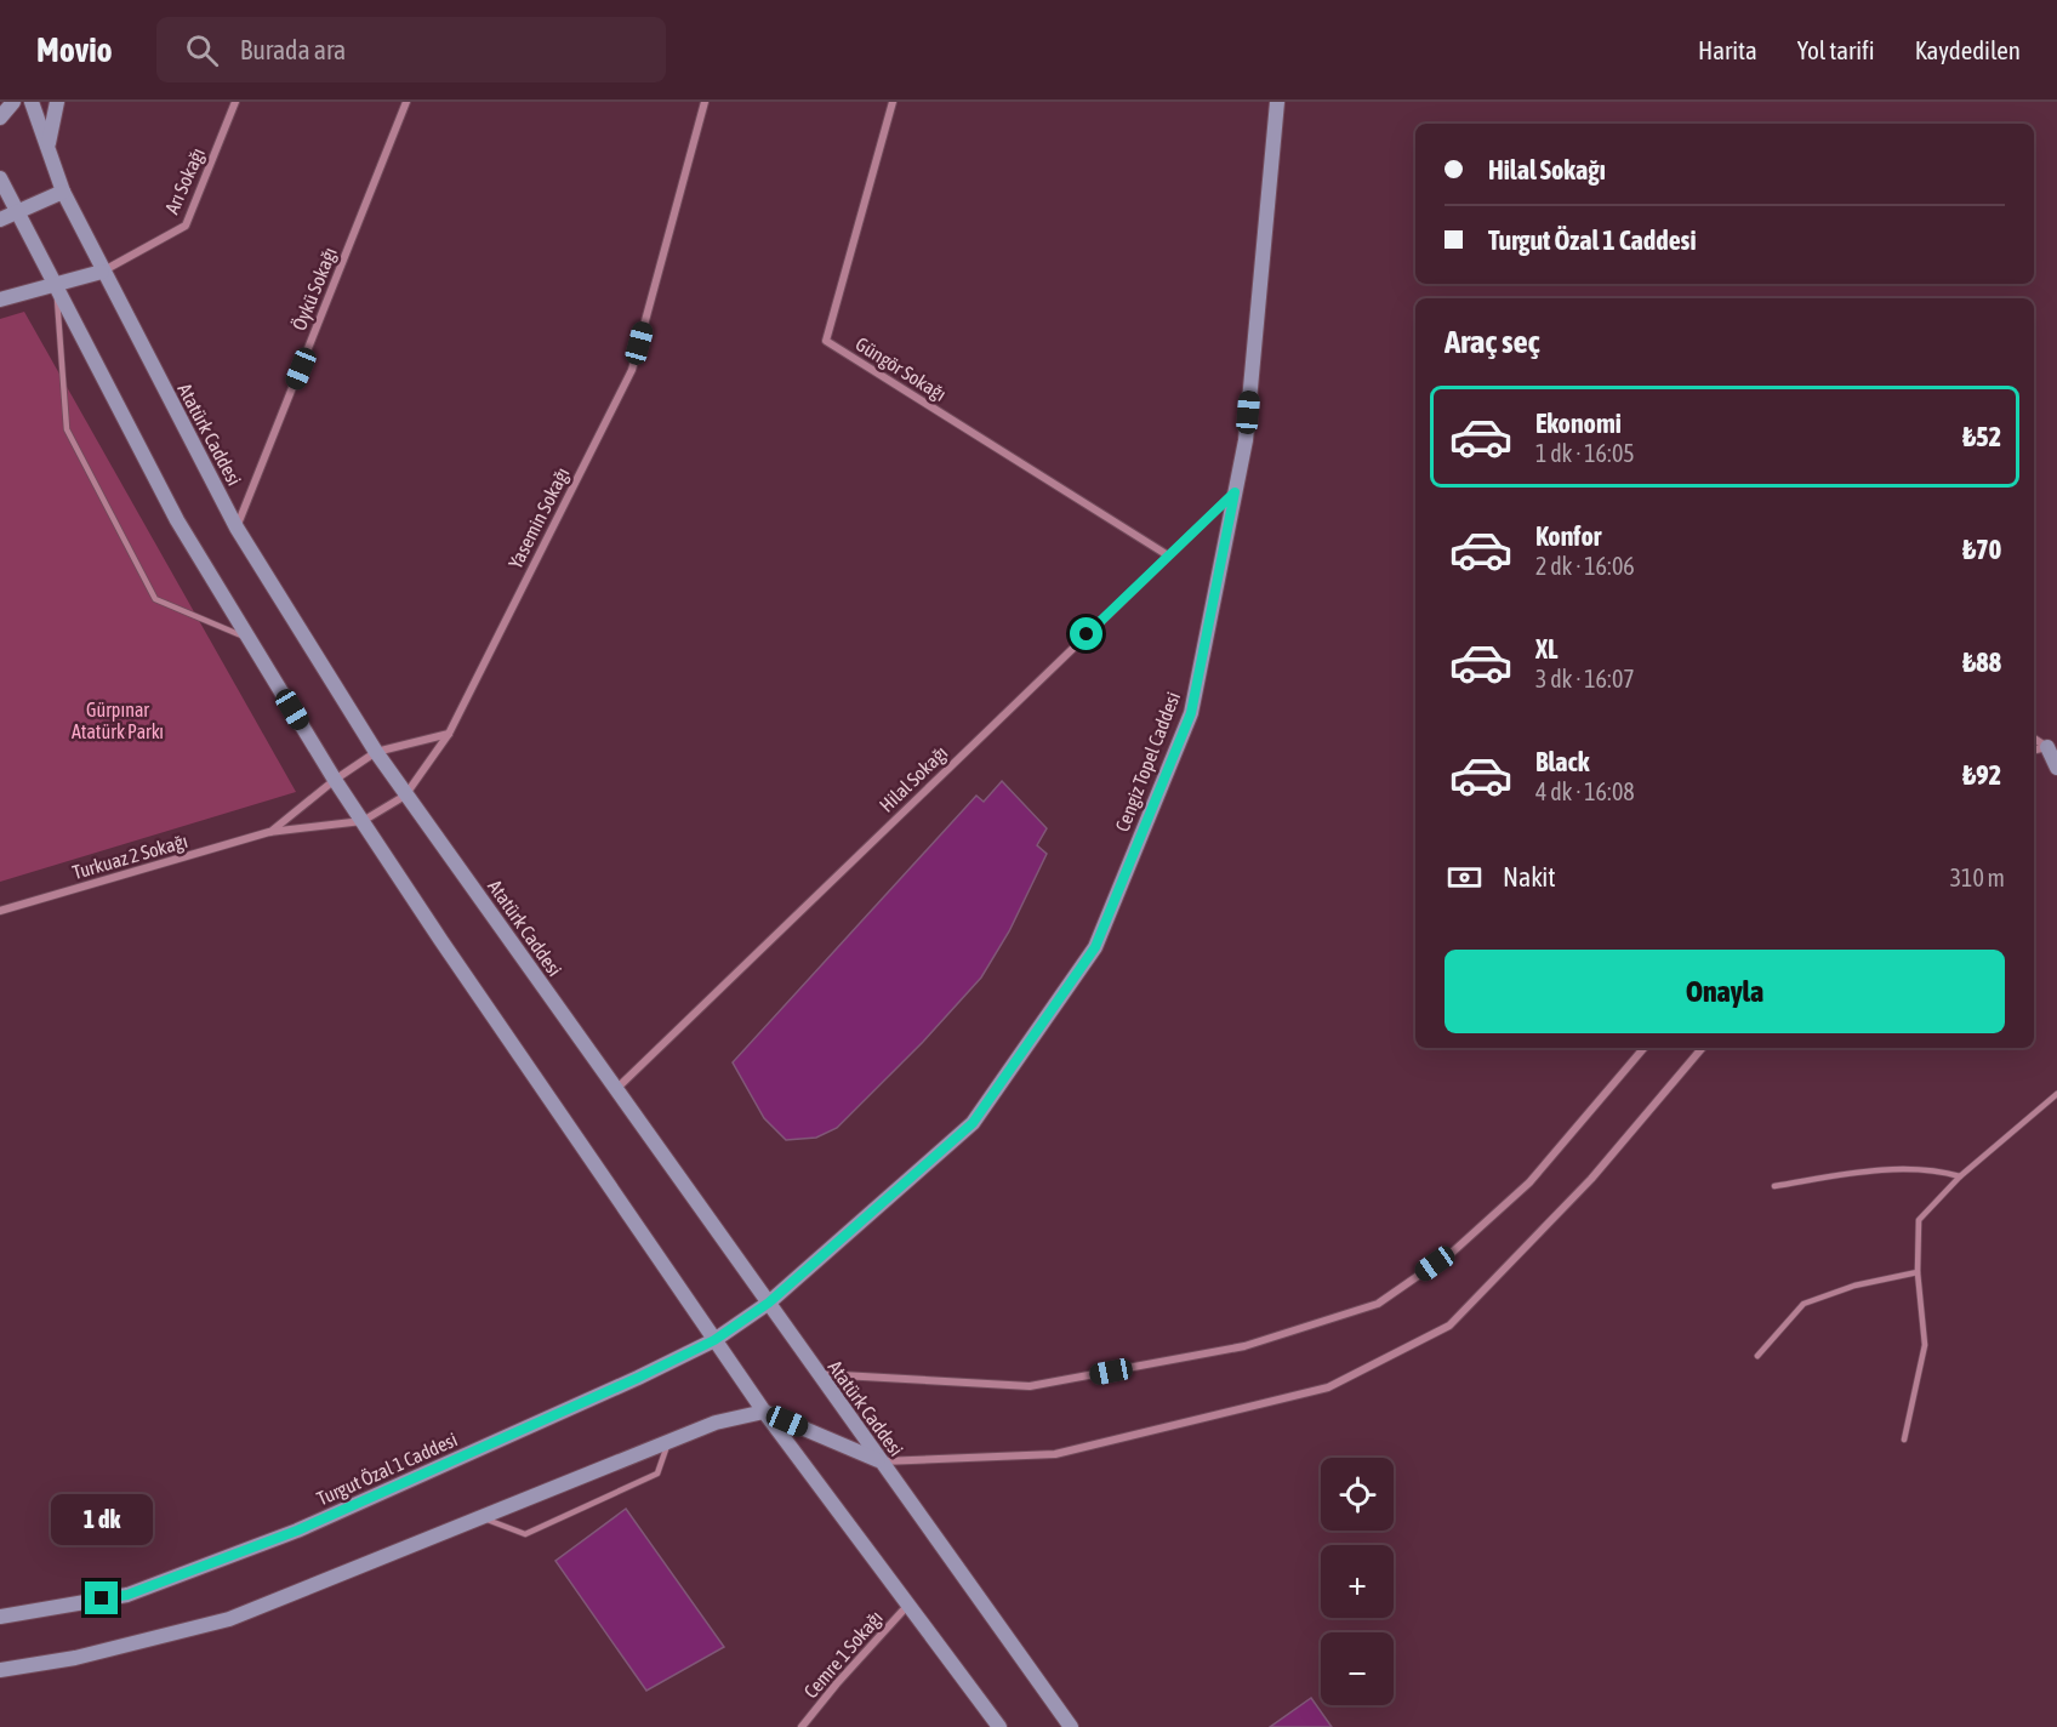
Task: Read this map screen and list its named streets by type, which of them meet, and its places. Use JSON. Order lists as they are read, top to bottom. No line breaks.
{"streets":{"main road":["Atatürk Caddesi","Cengiz Topel Caddesi","Turgut Özal 1 Caddesi"],"street":["Arı Sokağı","Öykü Sokağı","Güngör Sokağı","Yasemin Sokağı","Hilal Sokağı","Turkuaz 2 Sokağı","Cemre 1 Sokağı"]},"crossings":[["Arı Sokağı","Atatürk Caddesi"],["Öykü Sokağı","Atatürk Caddesi"],["Güngör Sokağı","Hilal Sokağı"],["Atatürk Caddesi","Yasemin Sokağı"],["Atatürk Caddesi","Cengiz Topel Caddesi"],["Atatürk Caddesi","Hilal Sokağı"],["Atatürk Caddesi","Turgut Özal 1 Caddesi"],["Yasemin Sokağı","Turkuaz 2 Sokağı"],["Cengiz Topel Caddesi","Hilal Sokağı"],["Cengiz Topel Caddesi","Turgut Özal 1 Caddesi"]],"parks":["Gürpınar Atatürk Parkı"],"page":{"header":"Movio","search":"Burada ara","nav":["Harita","Yol tarifi","Kaydedilen"],"banner":["Hilal Sokağı","Turgut Özal 1 Caddesi"],"heading":"Araç seç","list":[{"name":"Ekonomi","note":"1 dk · 16:05","value":"₺52"},{"name":"Konfor","note":"2 dk · 16:06","value":"₺70"},{"name":"XL","note":"3 dk · 16:07","value":"₺88"},{"name":"Black","note":"4 dk · 16:08","value":"₺92"}],"pay":["Nakit","310 m"],"buttons":"Onayla","map_buttons":["+","−"],"bubble":"1 dk"}}
